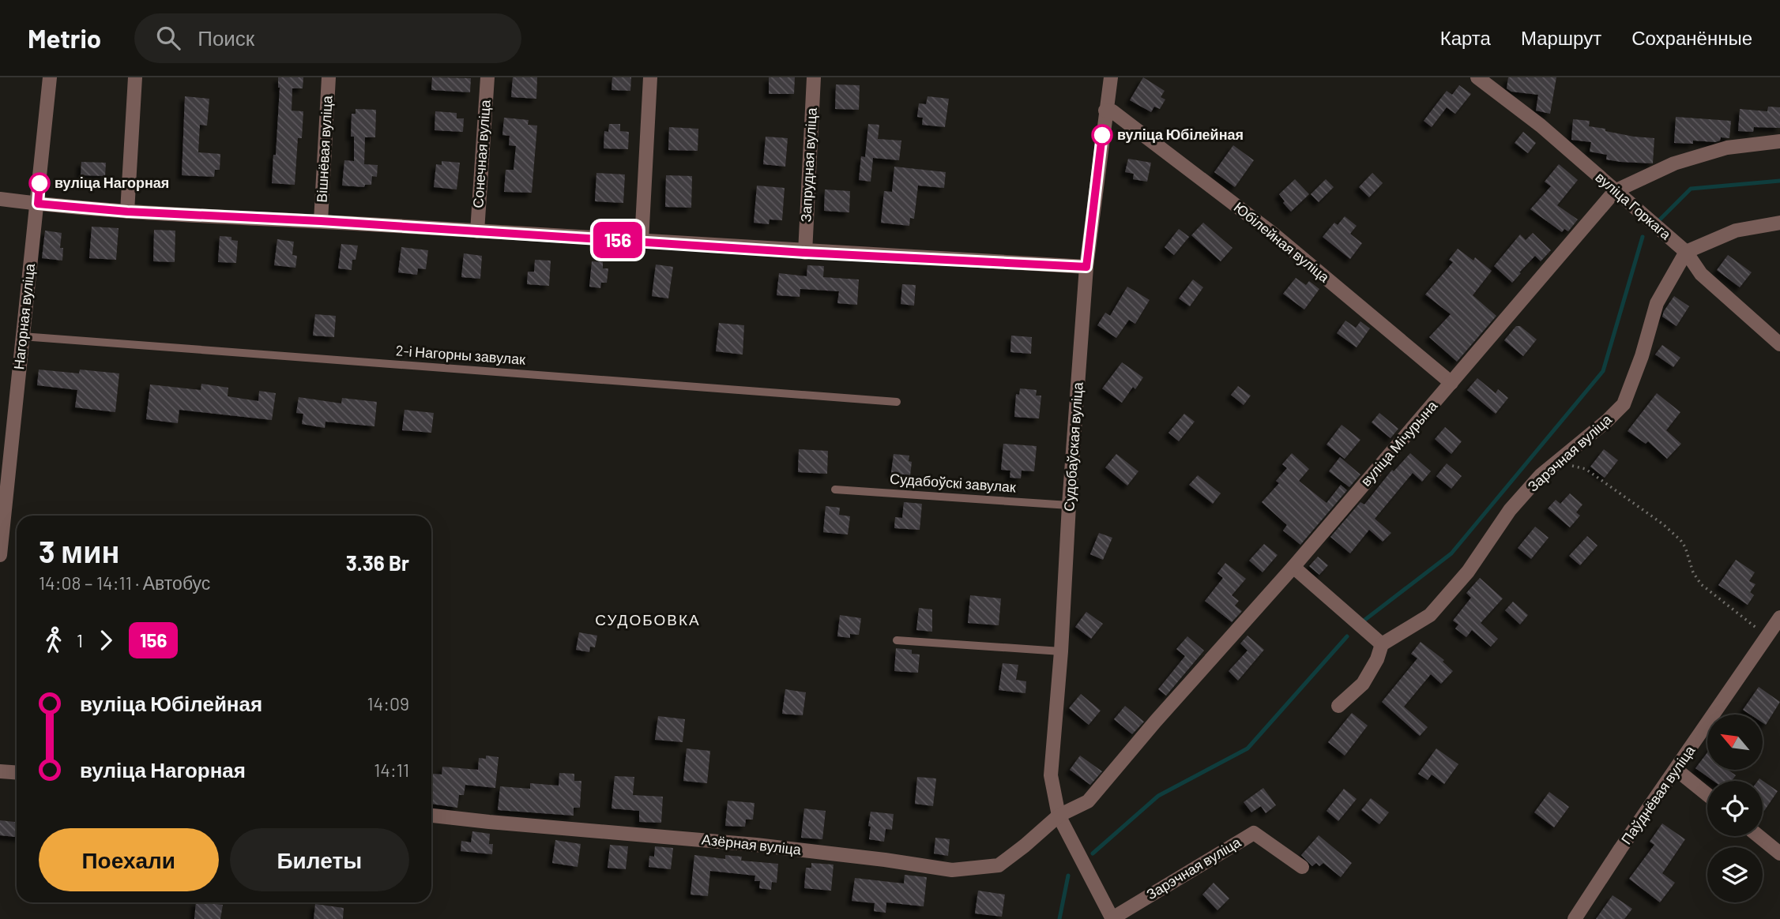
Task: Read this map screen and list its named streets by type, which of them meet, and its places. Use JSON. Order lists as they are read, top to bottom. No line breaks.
{"streets":{"street":["Вішнёвая вуліца","Сонечная вуліца","Запрудная вуліца","вуліца Горкага","Юбілейная вуліца","Нагорная вуліца","вуліца Мічурына","Судобаўская вуліца","Зарэчная вуліца","Паўднёвая вуліца","Азёрная вуліца"],"lane":["2-і Нагорны завулак","Судабоўскі завулак"]},"crossings":[["вуліца Горкага","вуліца Мічурына"],["вуліца Горкага","Зарэчная вуліца"],["Юбілейная вуліца","вуліца Мічурына"],["Юбілейная вуліца","Судобаўская вуліца"],["Нагорная вуліца","2-і Нагорны завулак"],["вуліца Мічурына","Судобаўская вуліца"],["вуліца Мічурына","Зарэчная вуліца"],["вуліца Мічурына","Азёрная вуліца"],["Судобаўская вуліца","Зарэчная вуліца"],["Судобаўская вуліца","Судабоўскі завулак"],["Судобаўская вуліца","Азёрная вуліца"],["Зарэчная вуліца","Азёрная вуліца"]],"districts":["СУДОБОВКА"],"places":["вуліца Юбілейная","вуліца Нагорная"],"lines":["bus line 156"],"north":"top left","page":{"header":"Metrio","search":"Поиск","nav":["Карта","Маршрут","Сохранённые"],"on_map":"156","heading":["3 мин","14:08 – 14:11 · Автобус","3.36 Br"],"legs":["1","156"],"list":[{"name":"вуліца Юбілейная","value":"14:09"},{"name":"вуліца Нагорная","value":"14:11"}],"buttons":["Поехали","Билеты"]}}
